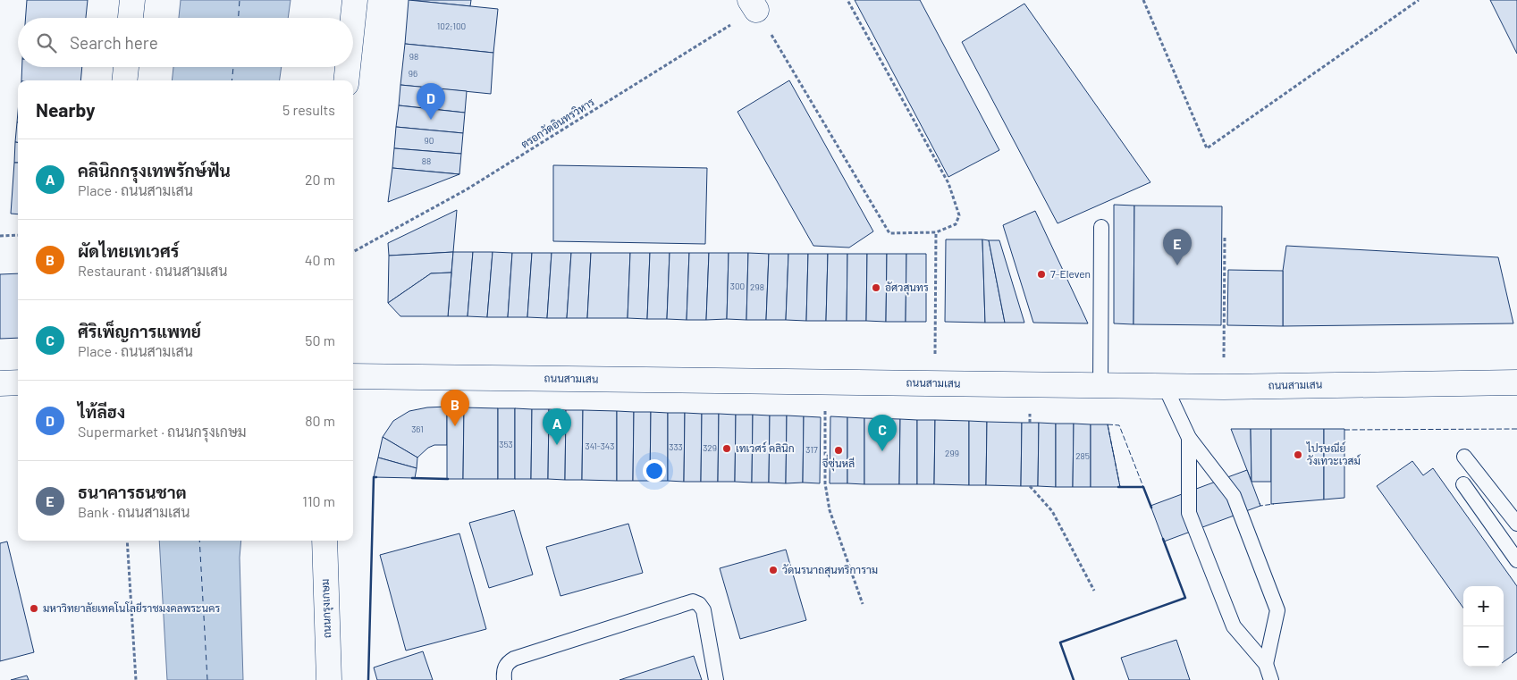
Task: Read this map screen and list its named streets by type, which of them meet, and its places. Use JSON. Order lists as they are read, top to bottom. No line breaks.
{"streets":{"main road":["ถนนสามเสน","ถนนกรุงเกษม"],"path":["ตรอกวัดอินทรวิหาร"]},"places":["7-Eleven","อัศวสุนทร","เทเวศร์ คลินิก","จี่ซุ่นหลี","ไปรษณีย์ วังเทวะเวสม์","วัดนรนาถสุนทริการาม","มหาวิทยาลัยเทคโนโลยีราชมงคลพระนคร"],"house_numbers":["102;100","98","96","90","88","300","298","361","353","341-343","333","329","317","299","285"],"page":{"search":"Search here","heading":["Nearby","5 results"],"pins":["D","E","B","A","C"],"list":[{"mark":"A","name":"คลินิกกรุงเทพรักษ์ฟัน","note":"Place · ถนนสามเสน","value":"20 m"},{"mark":"B","name":"ผัดไทยเทเวศร์","note":"Restaurant · ถนนสามเสน","value":"40 m"},{"mark":"C","name":"ศิริเพ็ญการแพทย์","note":"Place · ถนนสามเสน","value":"50 m"},{"mark":"D","name":"ไท้ลีฮง","note":"Supermarket · ถนนกรุงเกษม","value":"80 m"},{"mark":"E","name":"ธนาคารธนชาต","note":"Bank · ถนนสามเสน","value":"110 m"}],"map_buttons":["+","−"]}}
